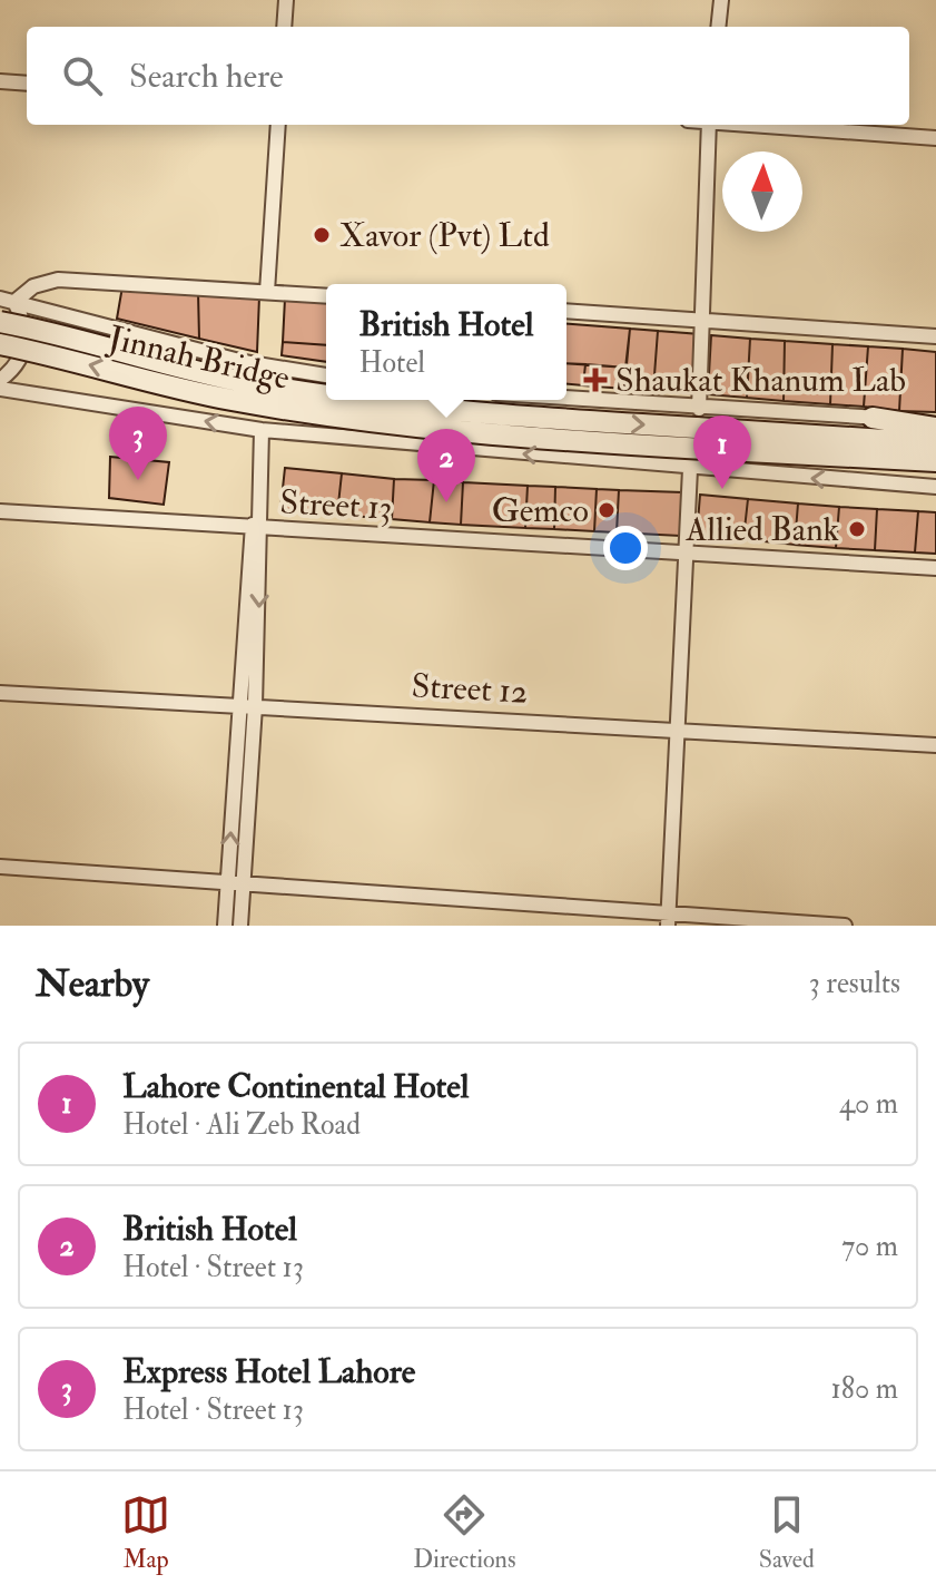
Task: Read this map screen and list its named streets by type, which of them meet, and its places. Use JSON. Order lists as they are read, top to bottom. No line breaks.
{"streets":{"main road":["Jinnah Bridge"],"street":["Street 13","Street 12"]},"places":{"other":["Xavor (Pvt) Ltd","Gemco","Allied Bank"],"health":["Shaukat Khanum Lab"]},"north":"top","page":{"search":"Search here","popup":["British Hotel","Hotel"],"pins":["3","1","2"],"heading":["Nearby","3 results"],"list":[{"mark":"1","name":"Lahore Continental Hotel","note":"Hotel · Ali Zeb Road","value":"40 m"},{"mark":"2","name":"British Hotel","note":"Hotel · Street 13","value":"70 m"},{"mark":"3","name":"Express Hotel Lahore","note":"Hotel · Street 13","value":"180 m"}],"nav":["Map","Directions","Saved"]}}
